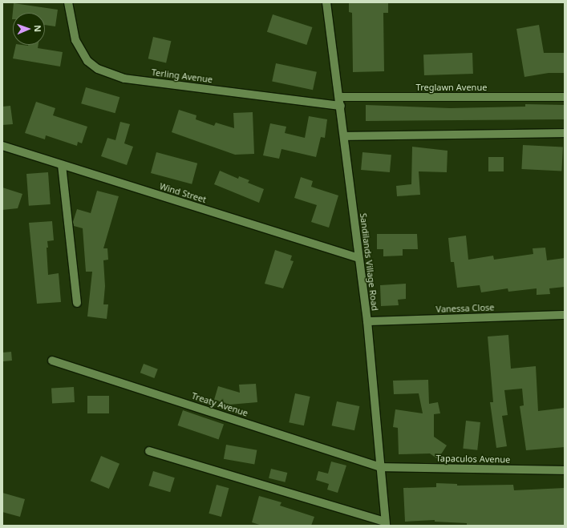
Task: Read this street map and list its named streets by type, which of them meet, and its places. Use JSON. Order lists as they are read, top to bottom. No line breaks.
{"streets":{"street":["Terling Avenue","Treglawn Avenue","Wind Street","Sandilands Village Road","Vanessa Close","Treaty Avenue","Tapaculos Avenue"]},"crossings":[["Terling Avenue","Sandilands Village Road"],["Treglawn Avenue","Sandilands Village Road"],["Wind Street","Sandilands Village Road"],["Sandilands Village Road","Vanessa Close"],["Sandilands Village Road","Treaty Avenue"],["Sandilands Village Road","Tapaculos Avenue"],["Treaty Avenue","Tapaculos Avenue"]],"north":"right"}
